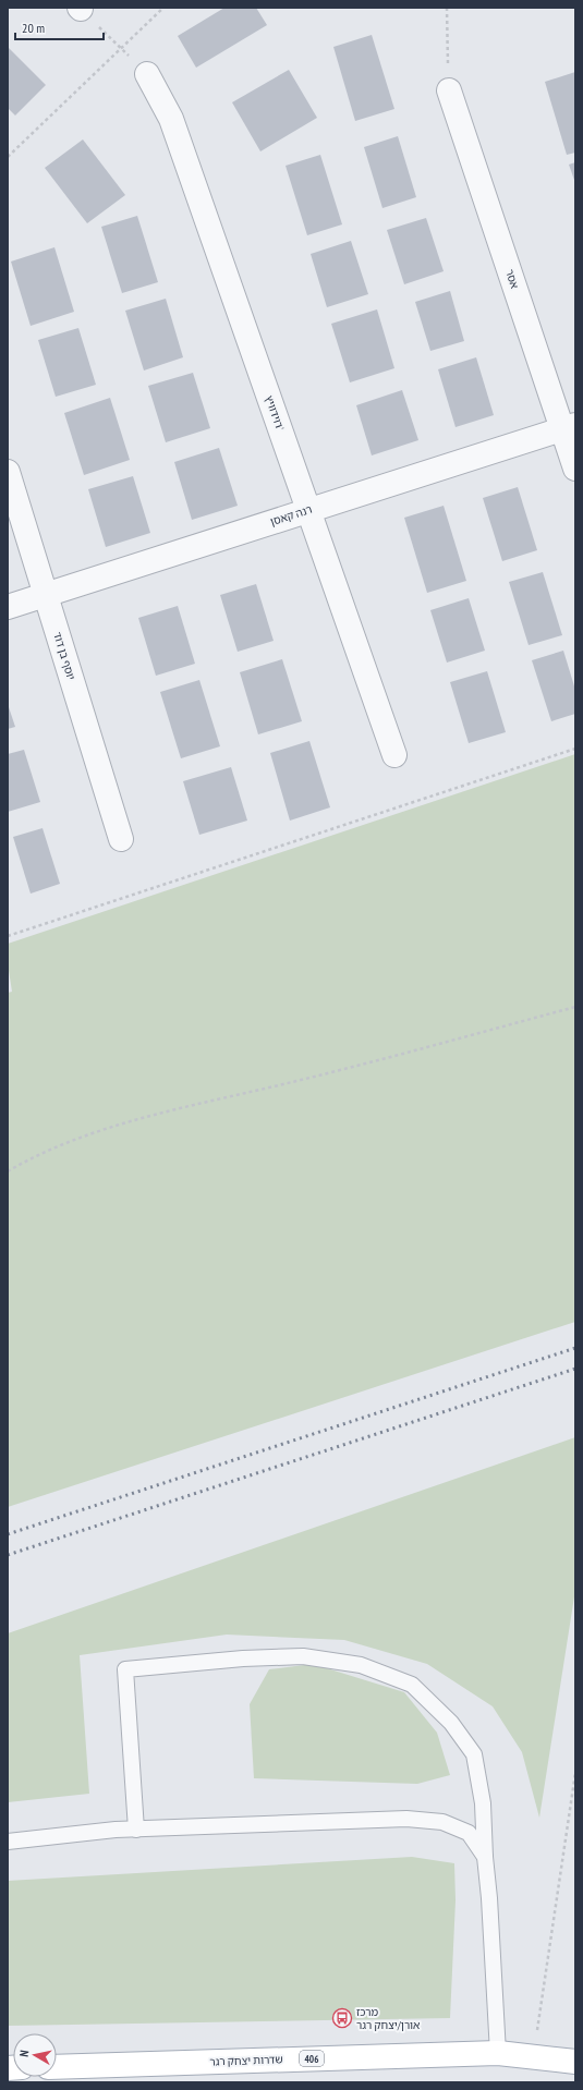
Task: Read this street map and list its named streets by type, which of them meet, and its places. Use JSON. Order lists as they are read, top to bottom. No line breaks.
{"streets":{"main road":["406","שדרות יצחק רגר"],"street":["אסר","דוידוויץ'","רנה קאסן","יוסף בן דוד"]},"crossings":[["אסר","רנה קאסן"],["דוידוויץ'","רנה קאסן"],["רנה קאסן","יוסף בן דוד"]],"places":{"bus stop":["מרכז אורן/יצחק רגר"]},"scale_bar":"20 m","north":"left"}
